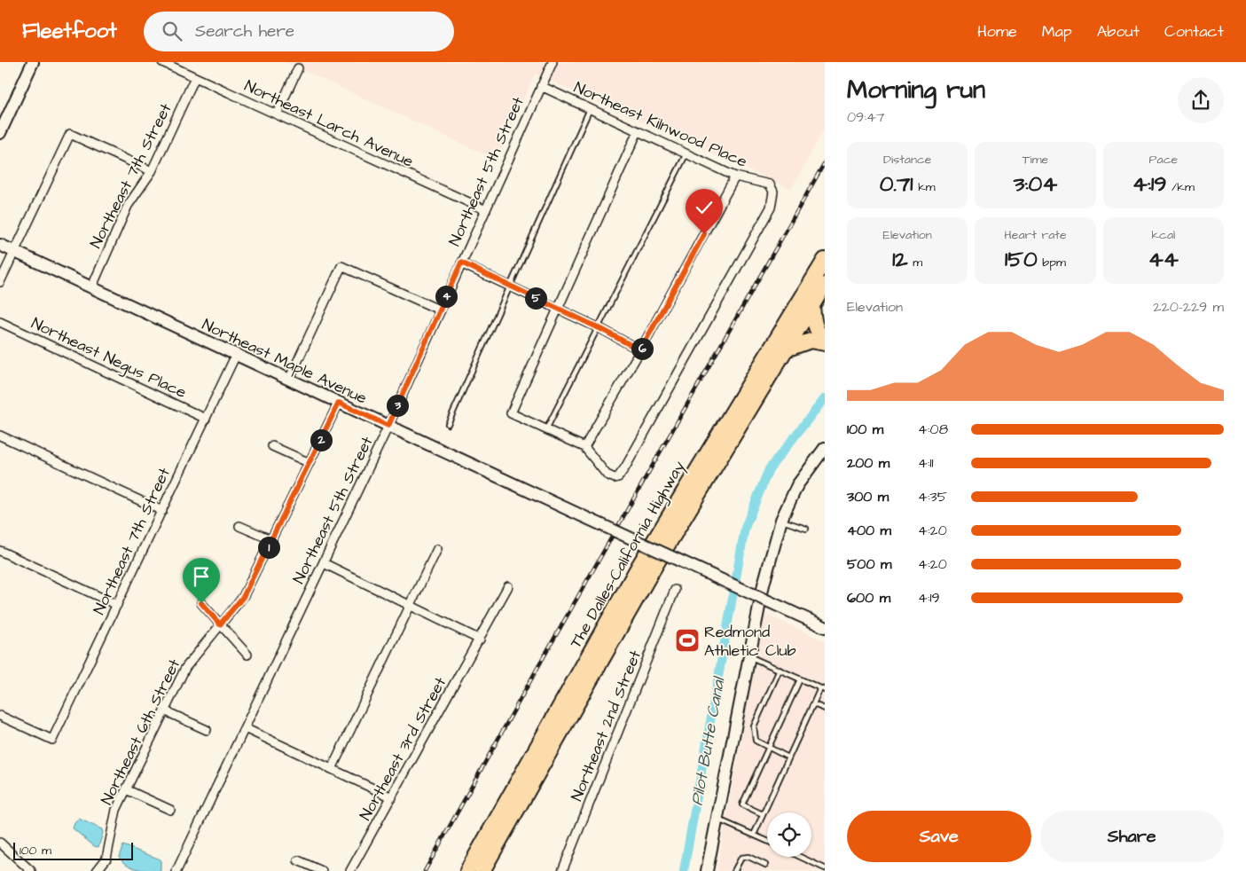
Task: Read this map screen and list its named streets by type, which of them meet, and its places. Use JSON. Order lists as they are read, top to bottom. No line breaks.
{"streets":{"highway":["The Dalles-California Highway"],"main road":["Northeast Maple Avenue"],"street":["Northeast Larch Avenue","Northeast Kilnwood Place","Northeast 5th Street","Northeast 7th Street","Northeast Negus Place","Northeast 2nd Street","Northeast 6th Street","Northeast 3rd Street"]},"crossings":[["Northeast Larch Avenue","Northeast 5th Street"],["Northeast Larch Avenue","Northeast 7th Street"],["Northeast Kilnwood Place","Northeast 5th Street"],["Northeast 5th Street","Northeast Maple Avenue"],["Northeast 7th Street","Northeast Negus Place"],["Northeast 7th Street","Northeast Maple Avenue"],["Northeast Maple Avenue","Northeast 6th Street"]],"water":["Pilot Butte Canal"],"places":{"sports":["Redmond Athletic Club"]},"scale_bar":"100 m","page":{"header":"Fleetfoot","search":"Search here","nav":["Home","Map","About","Contact"],"heading":["Morning run","09:47"],"stats":[["Distance","0.71 km"],["Time","3:04"],["Pace","4:19 /km"],["Elevation","12 m"],["Heart rate","150 bpm"],["kcal","44"]],"pins":["4","5","6","3","2","1"],"chart":["Elevation","220–229 m"],"list":[{"name":"100 m","note":"4:08"},{"name":"200 m","note":"4:11"},{"name":"300 m","note":"4:35"},{"name":"400 m","note":"4:20"},{"name":"500 m","note":"4:20"},{"name":"600 m","note":"4:19"}],"buttons":["Save","Share"],"scale":"100 m"}}
